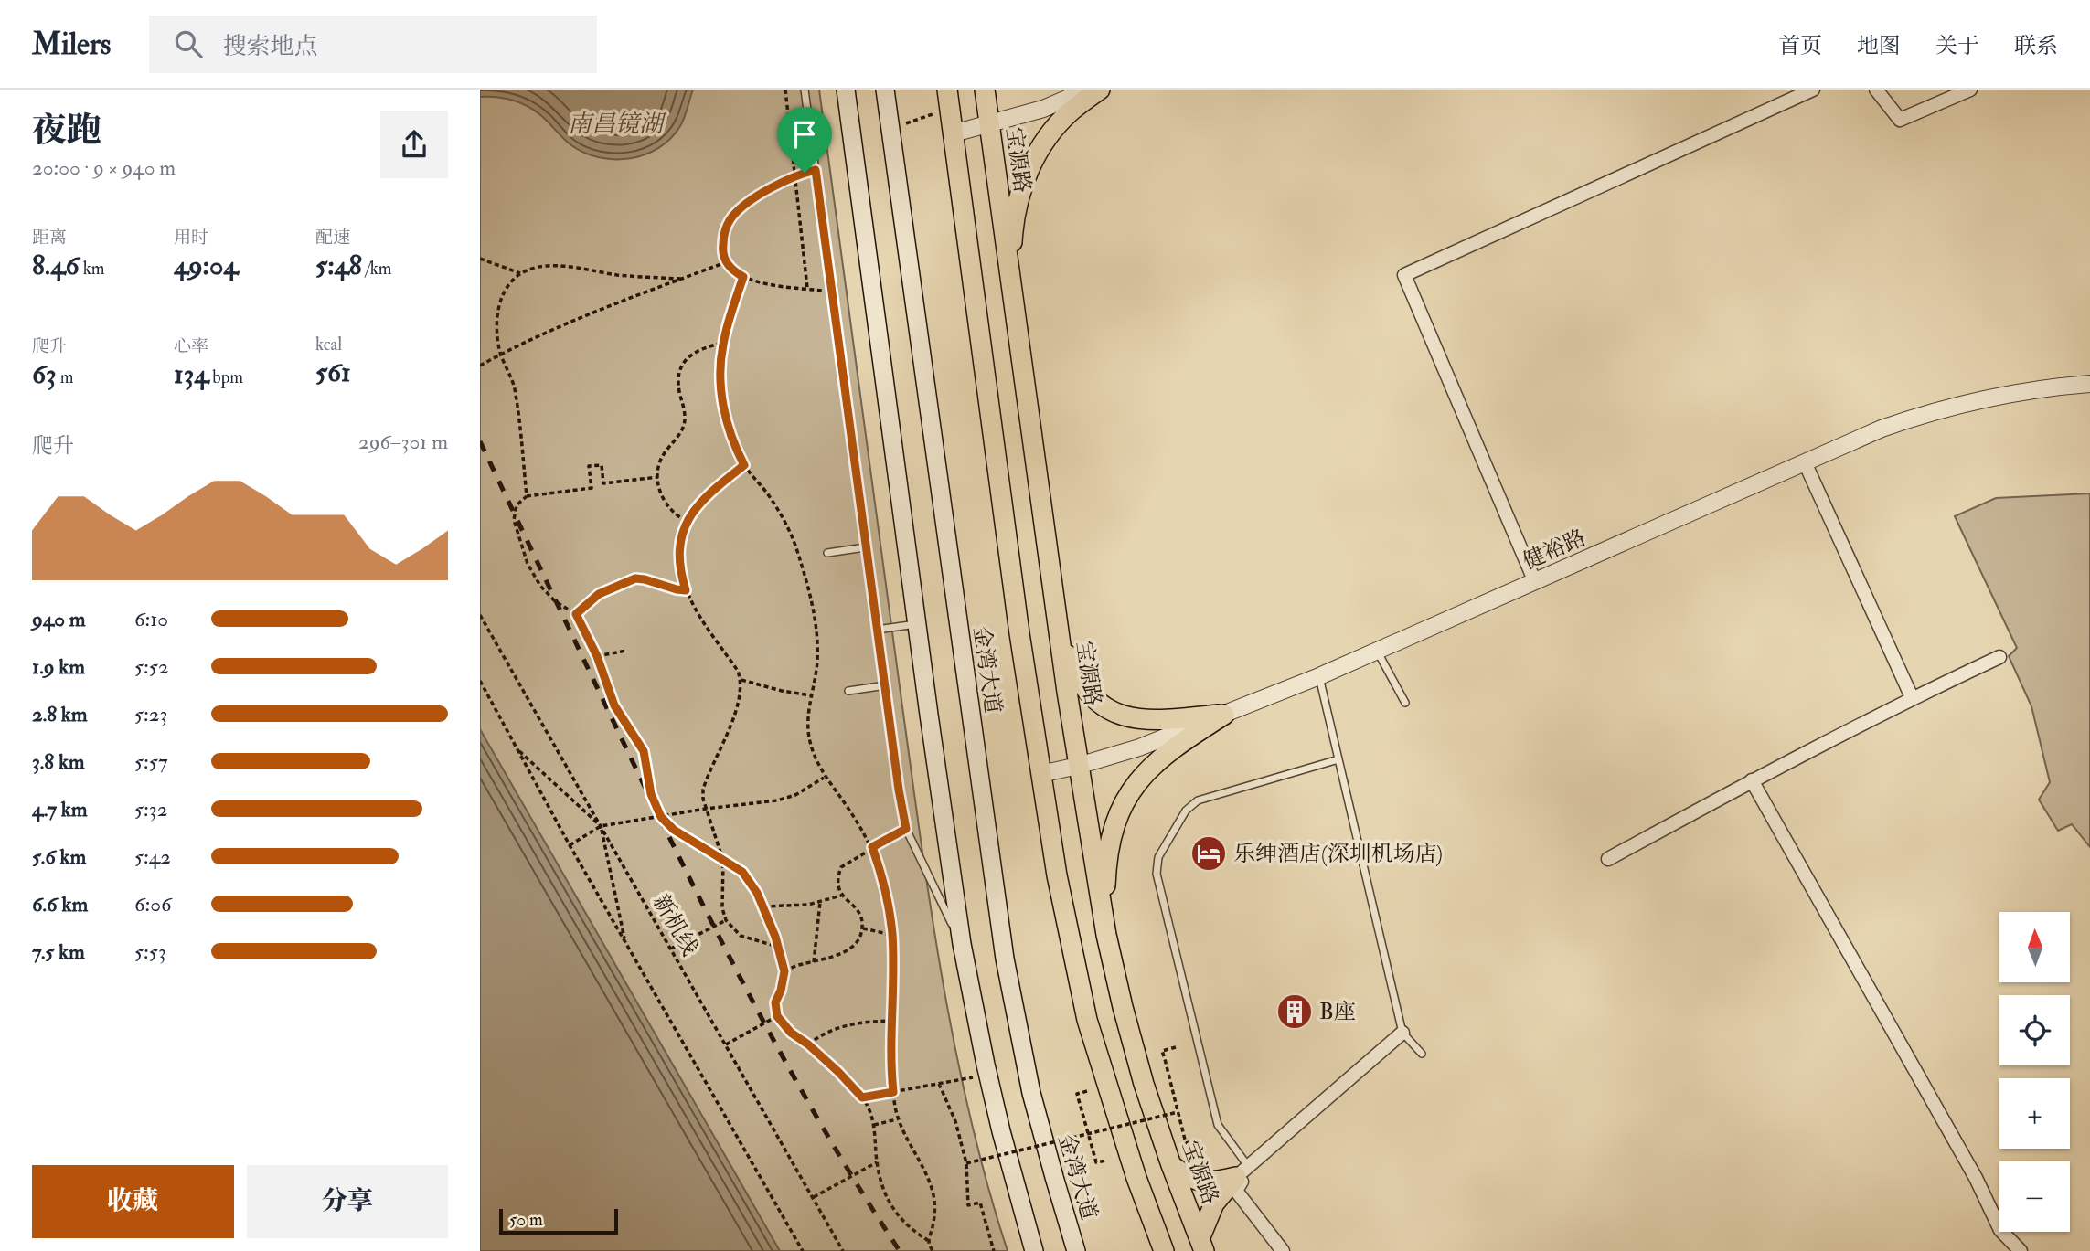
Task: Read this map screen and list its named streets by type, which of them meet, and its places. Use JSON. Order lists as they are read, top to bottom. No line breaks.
{"streets":{"main road":["宝源路","金湾大道"],"street":["健裕路"],"path":["新机线"]},"crossings":[["宝源路","健裕路"]],"water":["南昌镜湖"],"places":{"hotel":["乐绅酒店(深圳机场店)"],"building":["B座"]},"scale_bar":"50 m","north":"top","page":{"header":"Milers","search":"搜索地点","nav":["首页","地图","关于","联系"],"heading":["夜跑","20:00 · 9 × 940 m"],"stats":[["距离","8.46 km"],["用时","49:04"],["配速","5:48 /km"],["爬升","63 m"],["心率","134 bpm"],["kcal","561"]],"chart":["爬升","296–301 m"],"list":[{"name":"940 m","note":"6:10"},{"name":"1.9 km","note":"5:52"},{"name":"2.8 km","note":"5:23"},{"name":"3.8 km","note":"5:57"},{"name":"4.7 km","note":"5:32"},{"name":"5.6 km","note":"5:42"},{"name":"6.6 km","note":"6:06"},{"name":"7.5 km","note":"5:53"}],"map_buttons":["+","−"],"buttons":["收藏","分享"],"scale":"50 m"}}
